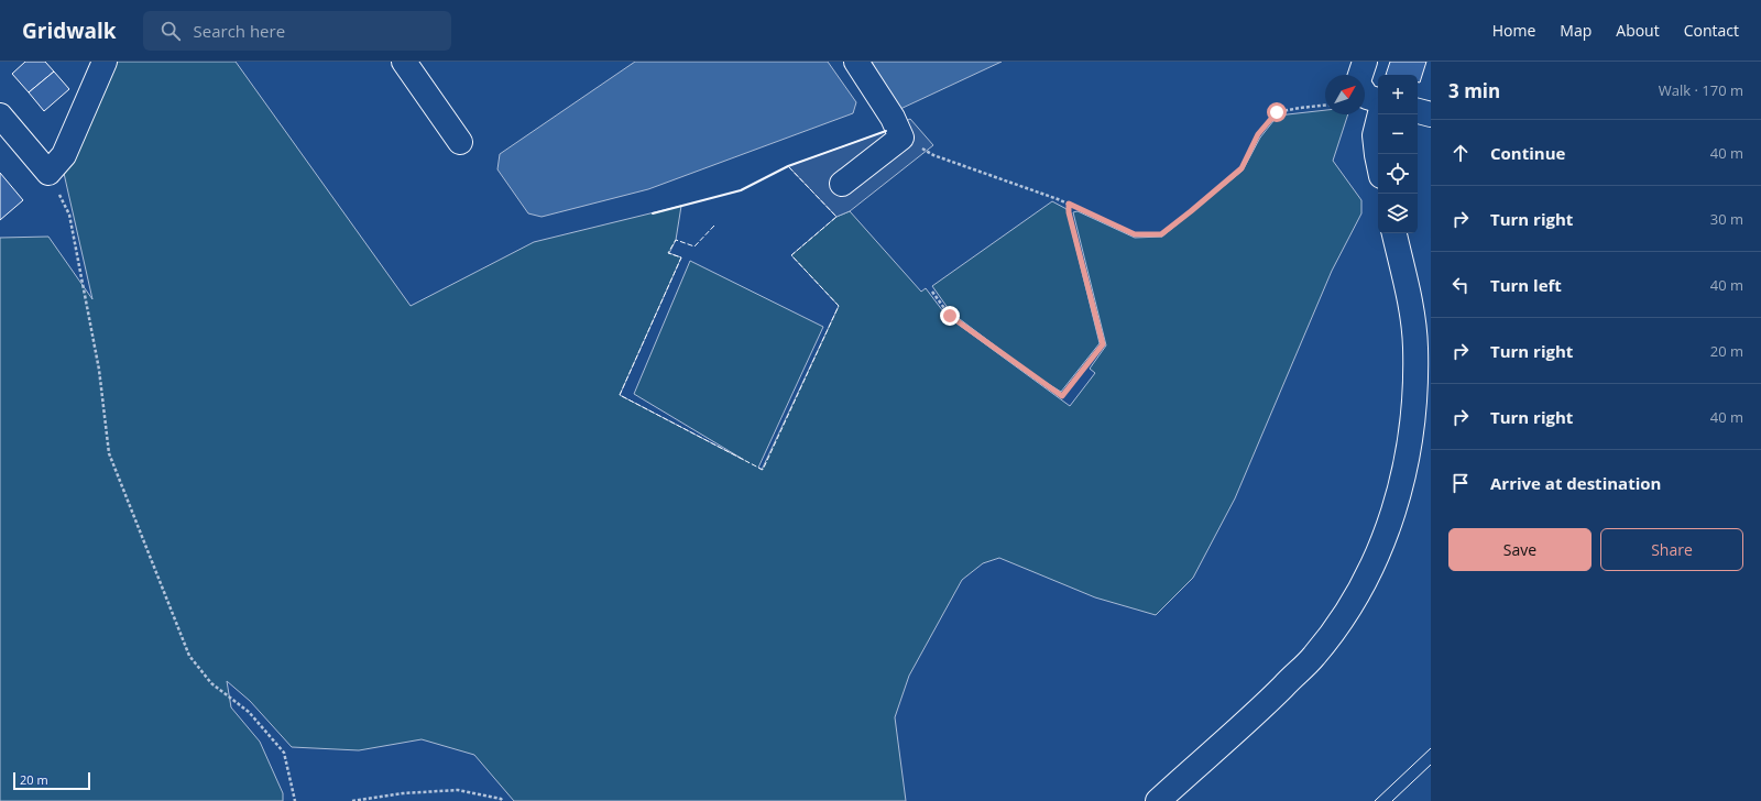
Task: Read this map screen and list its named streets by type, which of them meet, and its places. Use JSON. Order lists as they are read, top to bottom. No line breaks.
{"scale_bar":"20 m","north":"top right","page":{"header":"Gridwalk","search":"Search here","nav":["Home","Map","About","Contact"],"heading":["3 min","Walk · 170 m"],"map_buttons":["+","−"],"list":[["Continue","40 m"],["Turn right","30 m"],["Turn left","40 m"],["Turn right","20 m"],["Turn right","40 m"],"Arrive at destination"],"buttons":["Save","Share"],"scale":"20 m"}}
